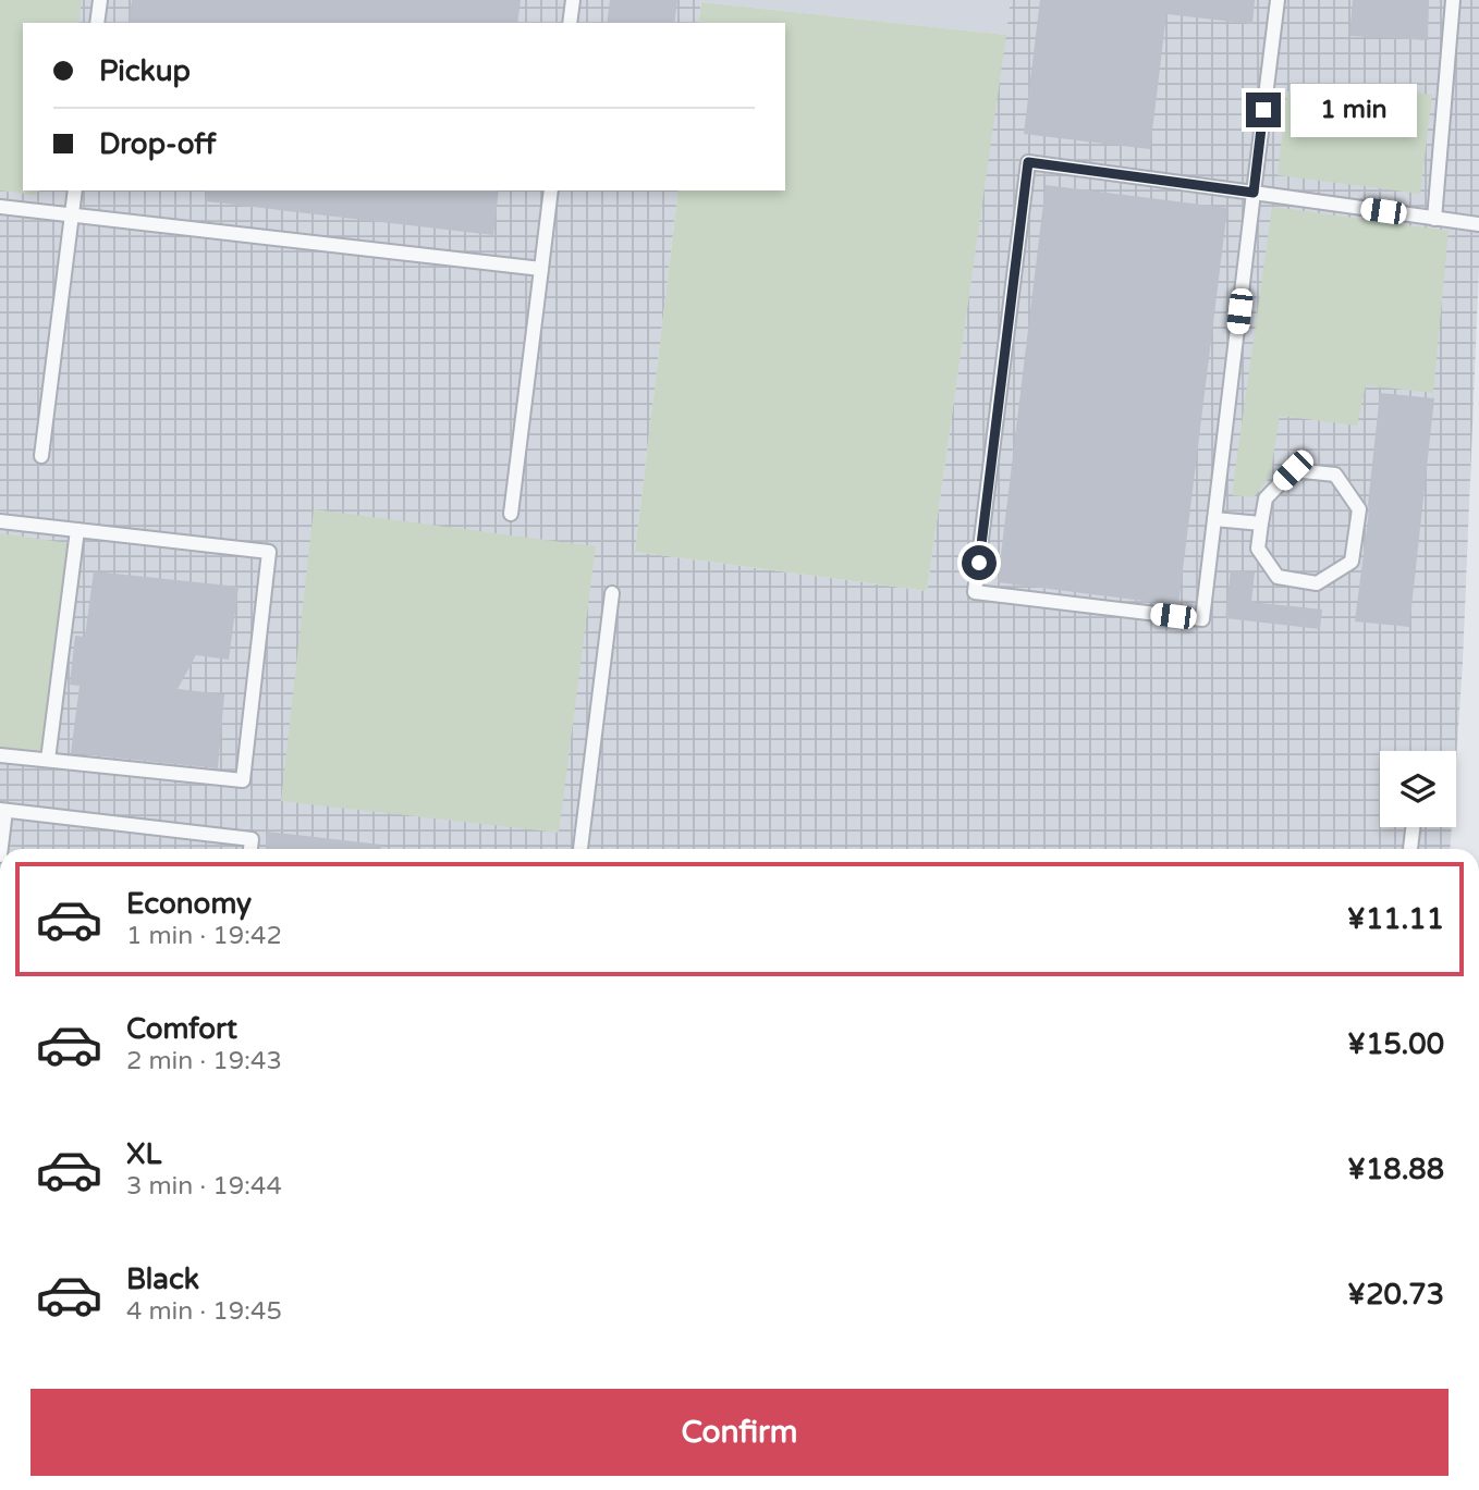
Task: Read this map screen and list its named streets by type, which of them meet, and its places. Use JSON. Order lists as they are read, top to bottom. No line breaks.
{"page":{"banner":["Pickup","Drop-off"],"bubble":"1 min","list":[{"name":"Economy","note":"1 min · 19:42","value":"¥11.11"},{"name":"Comfort","note":"2 min · 19:43","value":"¥15.00"},{"name":"XL","note":"3 min · 19:44","value":"¥18.88"},{"name":"Black","note":"4 min · 19:45","value":"¥20.73"}],"buttons":"Confirm"}}
